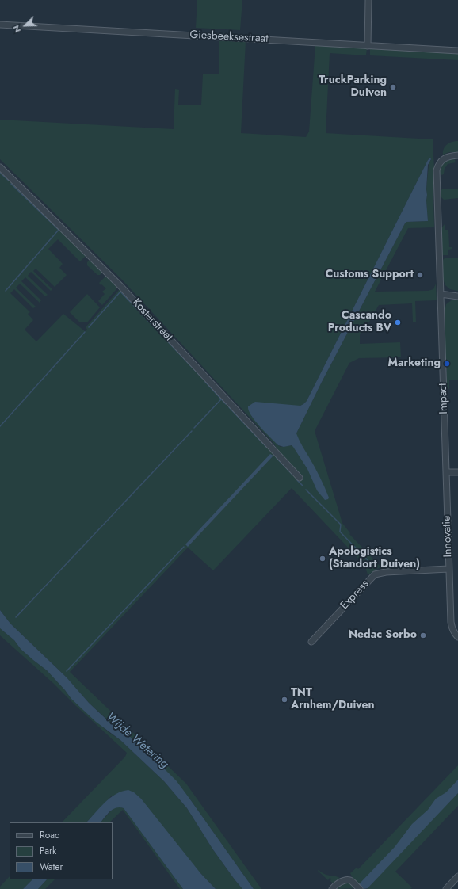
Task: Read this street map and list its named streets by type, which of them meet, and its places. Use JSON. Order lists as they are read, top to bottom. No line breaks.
{"streets":{"street":["Giesbeeksestraat","Kosterstraat","Impact","Innovatie","Express"]},"crossings":[["Impact","Innovatie"],["Innovatie","Express"]],"water":["Wijde Wetering"],"places":["TruckParking Duiven","Customs Support","Cascando Products BV","Marketing","Apologistics (Standort Duiven)","Nedac Sorbo","TNT Arnhem/Duiven"],"legend":["Road","Park","Water"],"north":"bottom left"}
